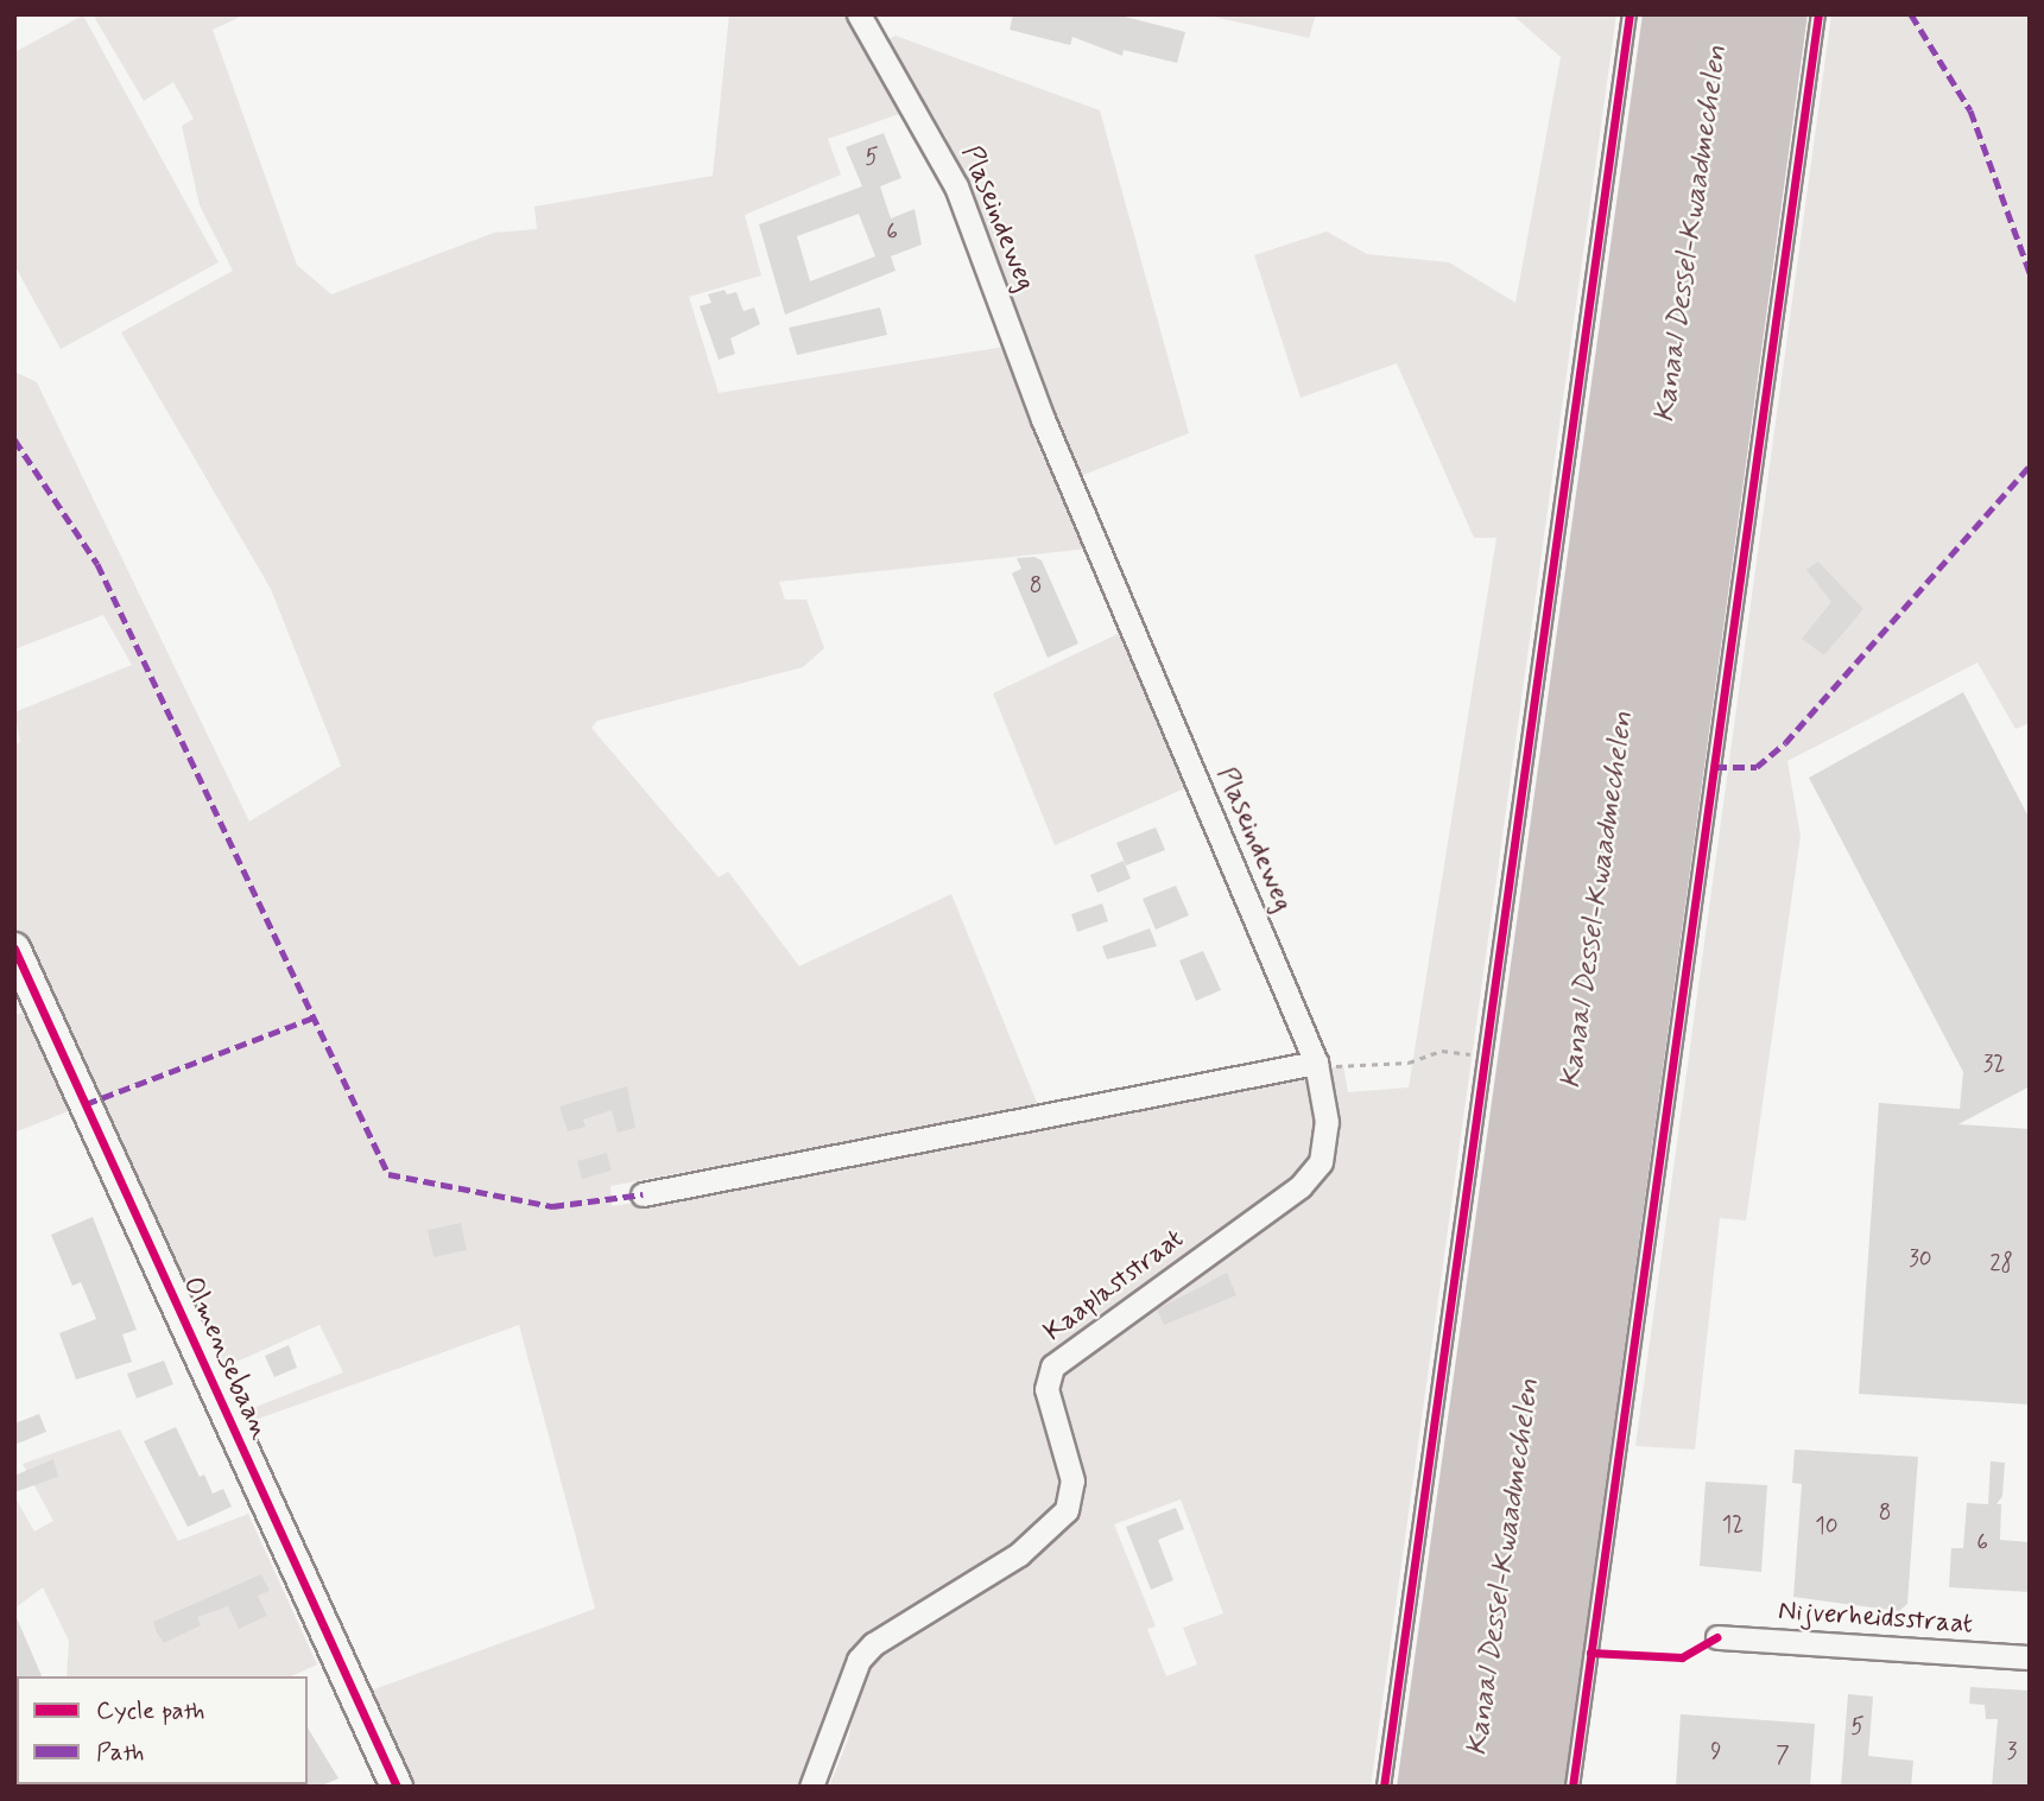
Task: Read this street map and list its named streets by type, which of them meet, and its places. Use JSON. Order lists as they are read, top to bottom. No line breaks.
{"streets":{"street":["Plaseindeweg","Kaaplaststraat","Olmensebaan","Nijverheidsstraat"]},"crossings":[["Plaseindeweg","Kaaplaststraat"]],"water":["Kanaal Dessel-Kwaadmechelen"],"house_numbers":["5","6","8","32","30","28","8","12","10","6","5","9","3","7"],"legend":["Cycle path","Path"]}
